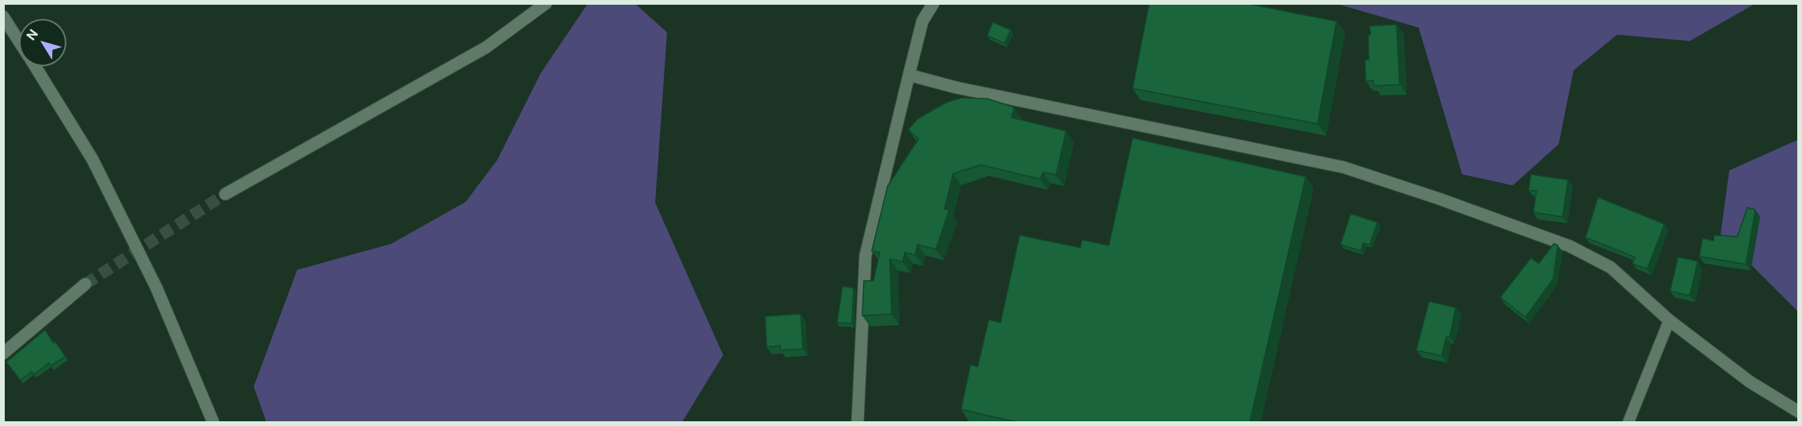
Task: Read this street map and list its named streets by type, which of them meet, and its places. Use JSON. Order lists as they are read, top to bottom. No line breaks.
{"north":"top left"}
